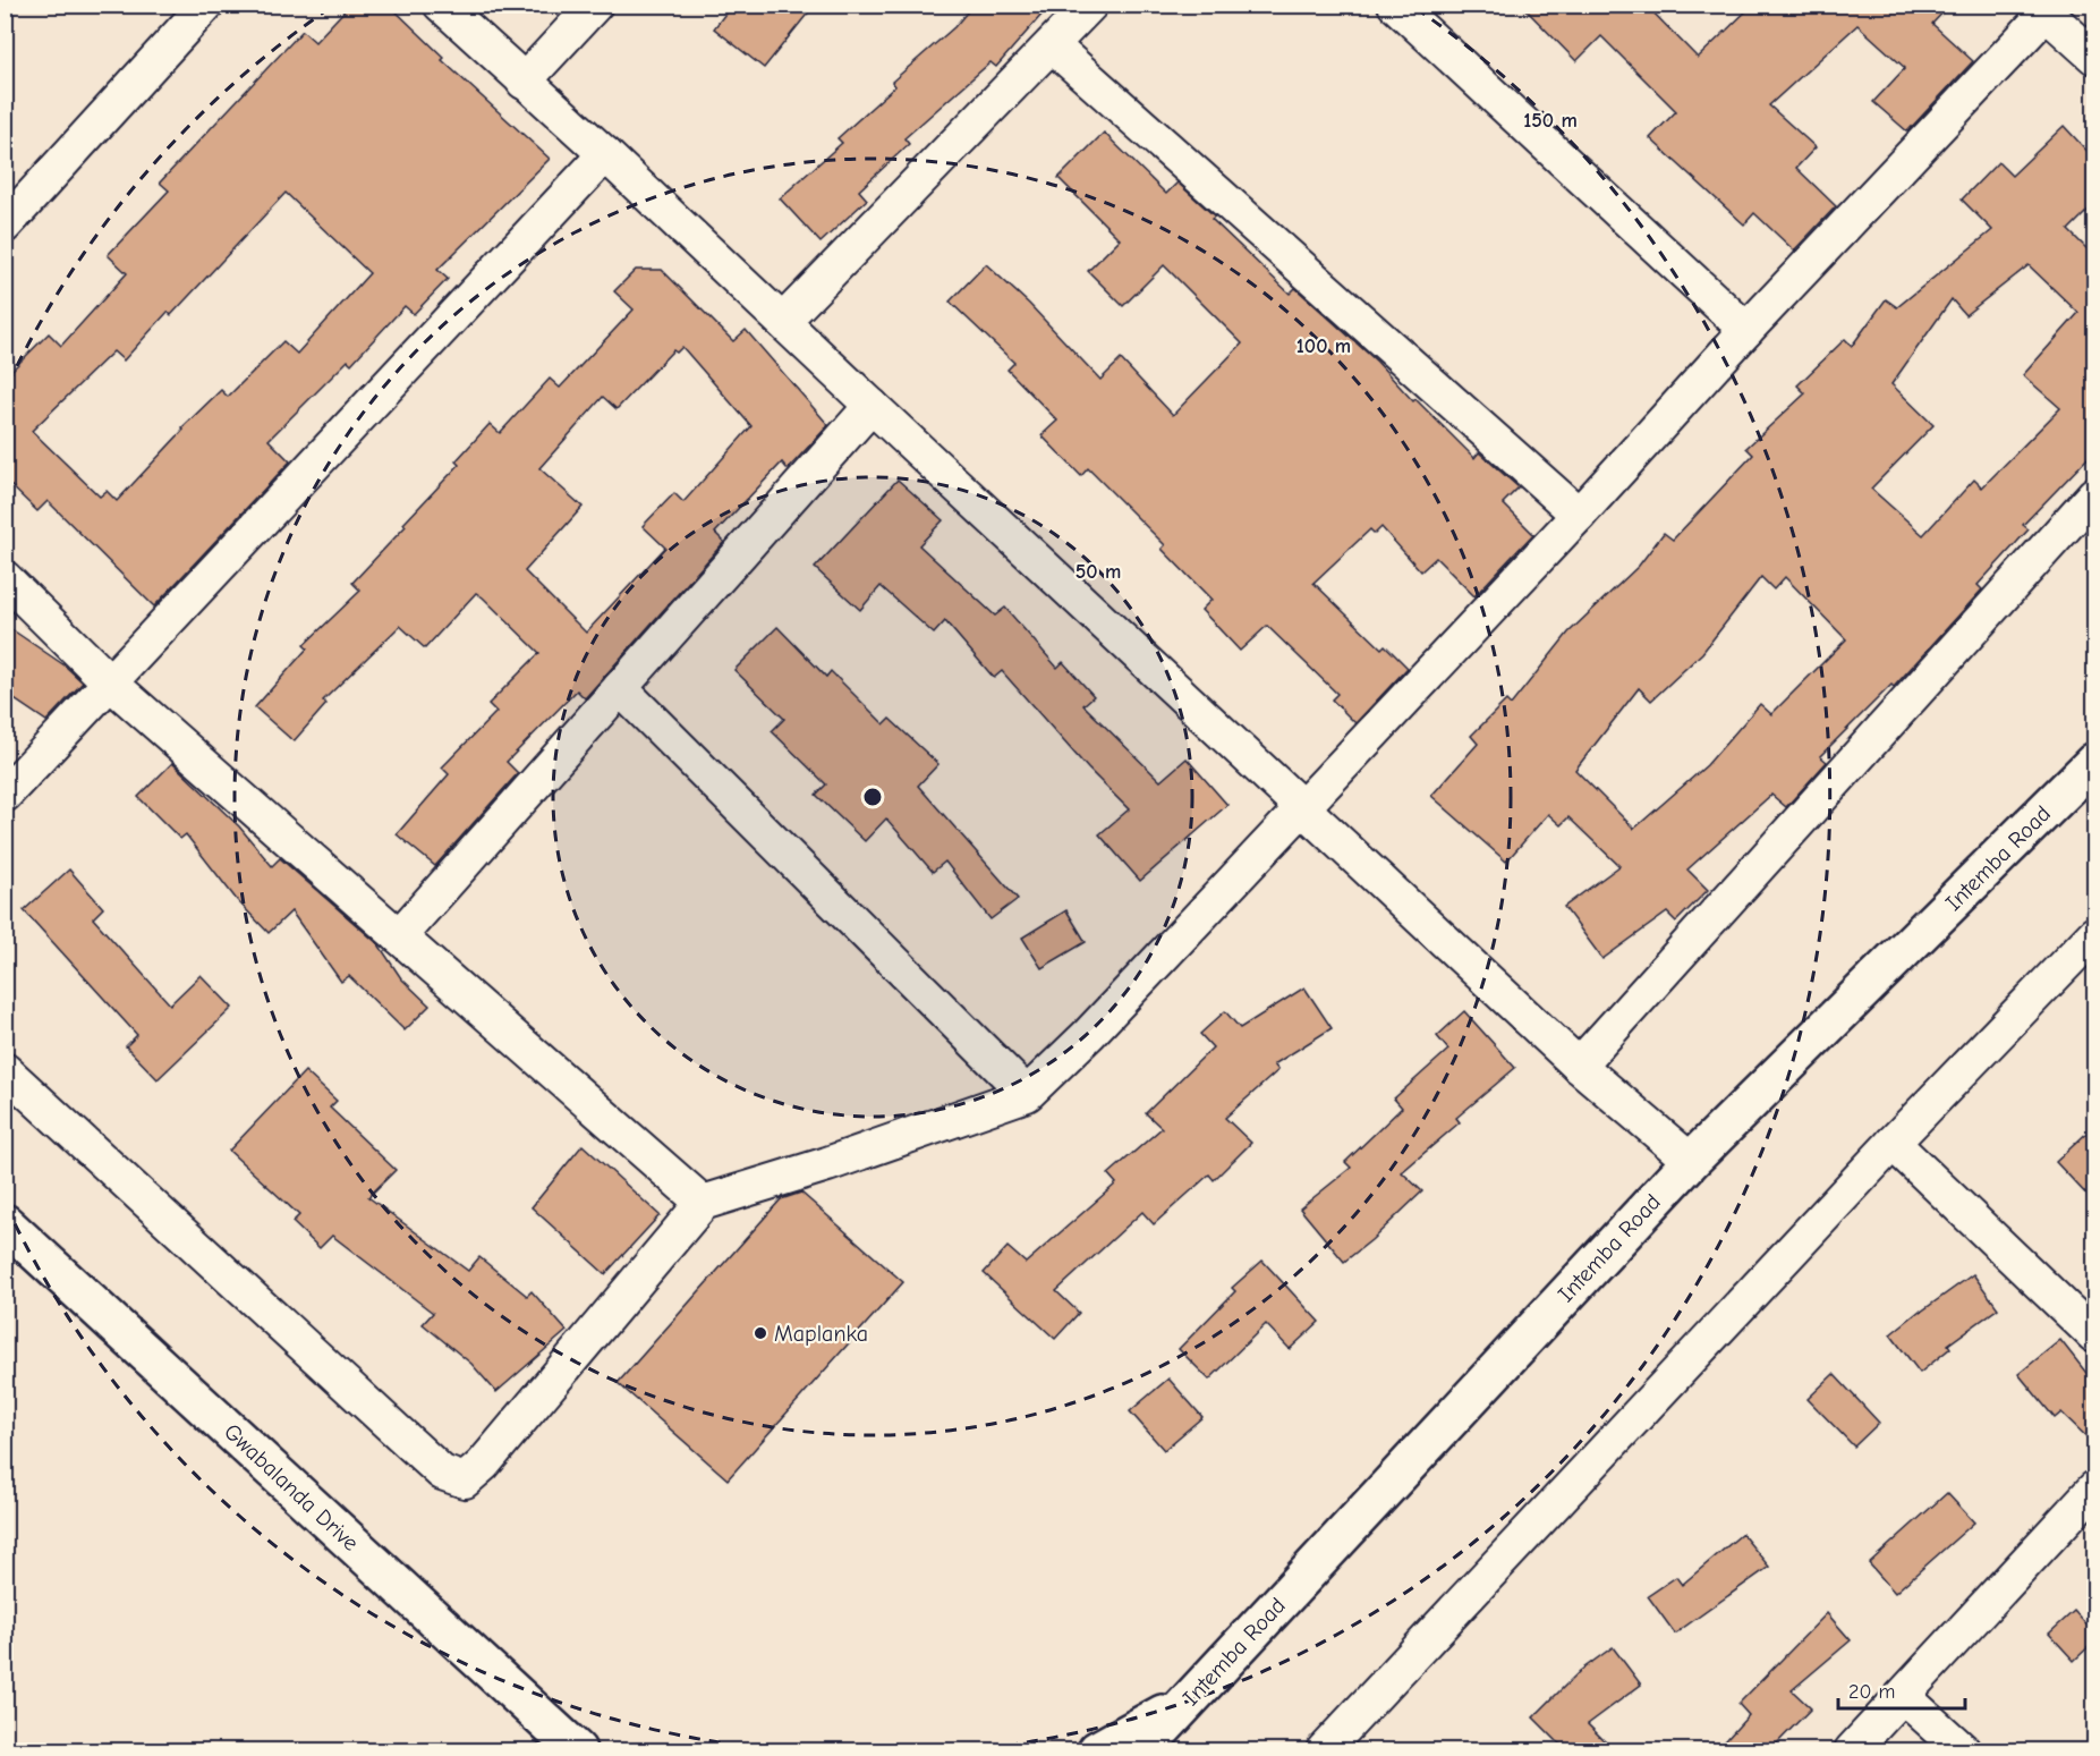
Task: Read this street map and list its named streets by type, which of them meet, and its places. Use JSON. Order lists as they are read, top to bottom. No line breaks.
{"streets":{"street":["Intemba Road","Gwabalanda Drive"]},"places":["Maplanka"],"scale_bar":"20 m","rings":["150 m","100 m","50 m"]}
